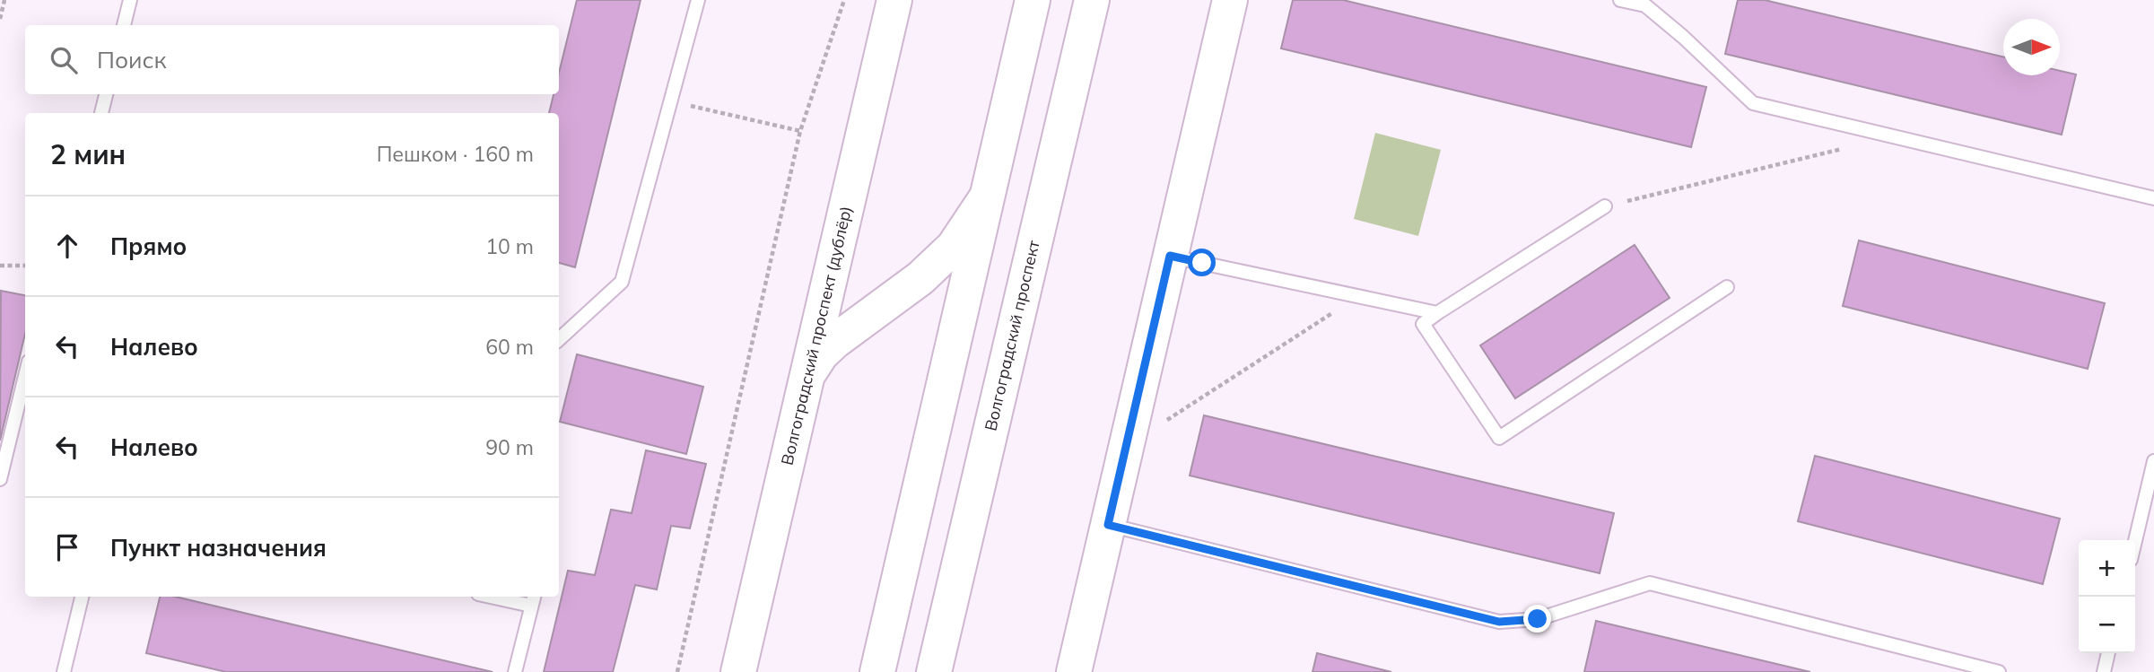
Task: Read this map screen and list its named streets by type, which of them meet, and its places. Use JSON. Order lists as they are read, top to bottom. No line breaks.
{"streets":{"street":["Волгоградский проспект (дублёр)","Волгоградский проспект"]},"north":"right","page":{"search":"Поиск","heading":["2 мин","Пешком · 160 m"],"list":[["Прямо","10 m"],["Налево","60 m"],["Налево","90 m"],"Пункт назначения"],"map_buttons":["+","−"]}}
